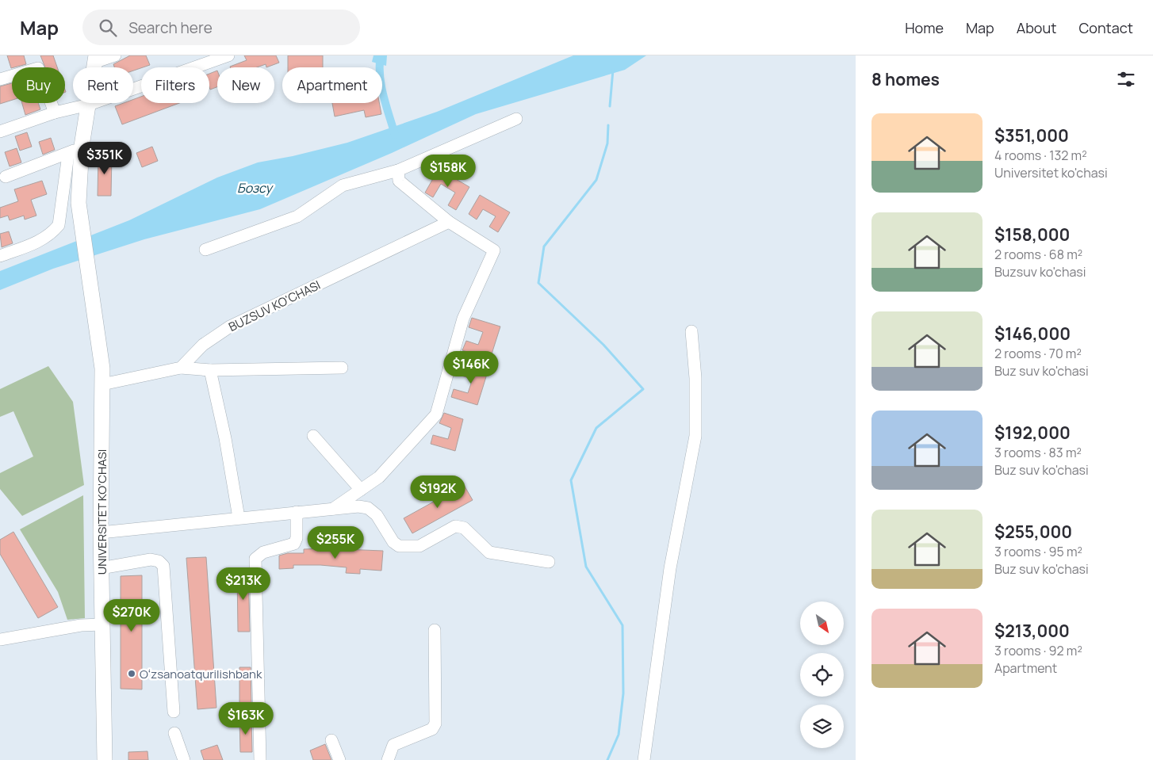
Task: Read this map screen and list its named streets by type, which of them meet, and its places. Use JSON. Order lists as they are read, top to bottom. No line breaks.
{"streets":{"main road":["UNIVERSITET KO'CHASI"],"street":["BUZSUV KO'CHASI"]},"water":["Бозсу"],"places":["Oʻzsanoatqurilishbank"],"north":"bottom right","page":{"header":"Map","search":"Search here","nav":["Home","Map","About","Contact"],"heading":"8 homes","chip":["Buy","Rent","Filters","New","Apartment"],"list":[{"name":"$351,000","note":"4 rooms · 132 m² · Universitet ko'chasi"},{"name":"$158,000","note":"2 rooms · 68 m² · Buzsuv ko'chasi"},{"name":"$146,000","note":"2 rooms · 70 m² · Buz suv ko'chasi"},{"name":"$192,000","note":"3 rooms · 83 m² · Buz suv ko'chasi"},{"name":"$255,000","note":"3 rooms · 95 m² · Buz suv ko'chasi"},{"name":"$213,000","note":"3 rooms · 92 m² · Apartment"}],"price":["$351K","$158K","$146K","$192K","$255K","$213K","$270K","$163K"]}}
